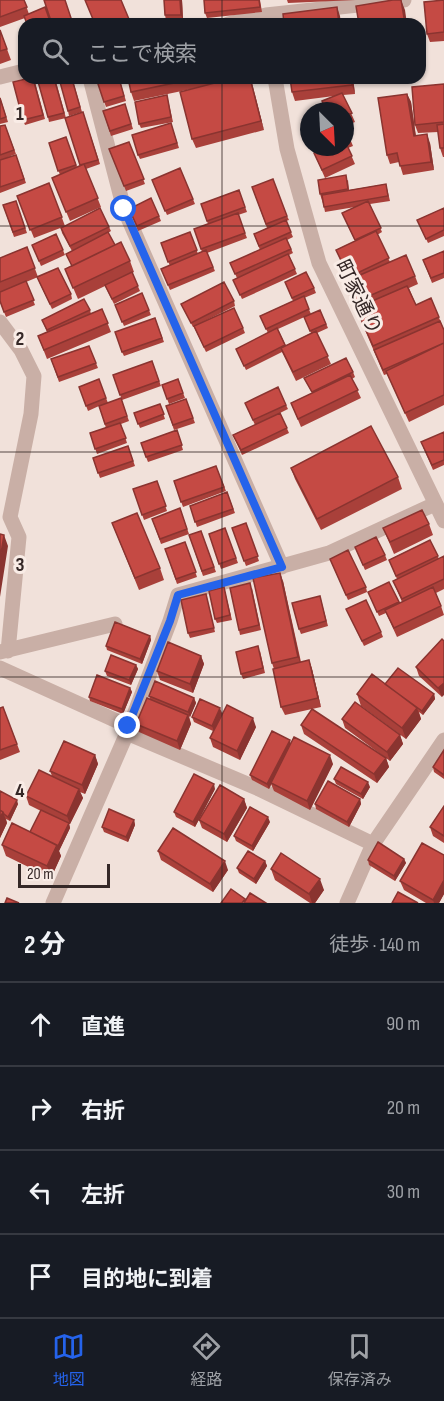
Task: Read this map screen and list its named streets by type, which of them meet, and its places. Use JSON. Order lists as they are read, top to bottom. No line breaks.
{"streets":{"street":["町家通り"]},"scale_bar":"20 m","north":"bottom right","page":{"search":"ここで検索","scale":"20 m","heading":["2 分","徒歩 · 140 m"],"list":[["直進","90 m"],["右折","20 m"],["左折","30 m"],"目的地に到着"],"nav":["地図","経路","保存済み"]},"grid":{"rows":["1","2","3","4"]}}
